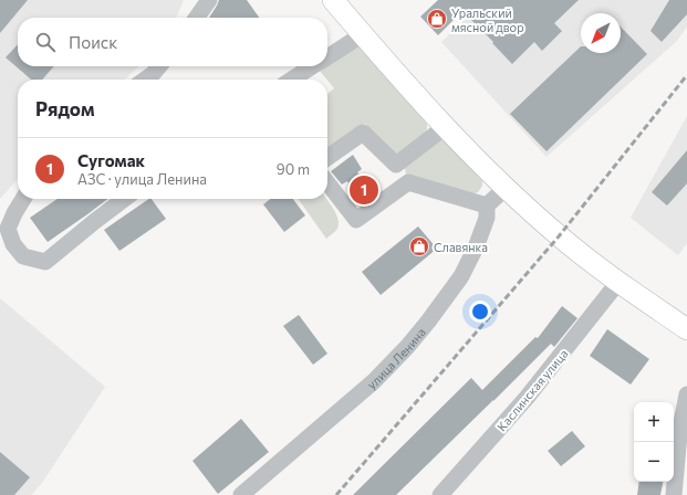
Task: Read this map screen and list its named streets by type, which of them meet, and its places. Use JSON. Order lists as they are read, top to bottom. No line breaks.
{"streets":{"street":["улица Ленина","Каслинская улица"]},"places":{"shop":["Уральский мясной двор","Славянка"]},"north":"bottom left","page":{"search":"Поиск","heading":"Рядом","list":[{"mark":"1","name":"Сугомак","note":"АЗС · улица Ленина","value":"90 m"}],"pins":"1","map_buttons":["+","−"]}}
